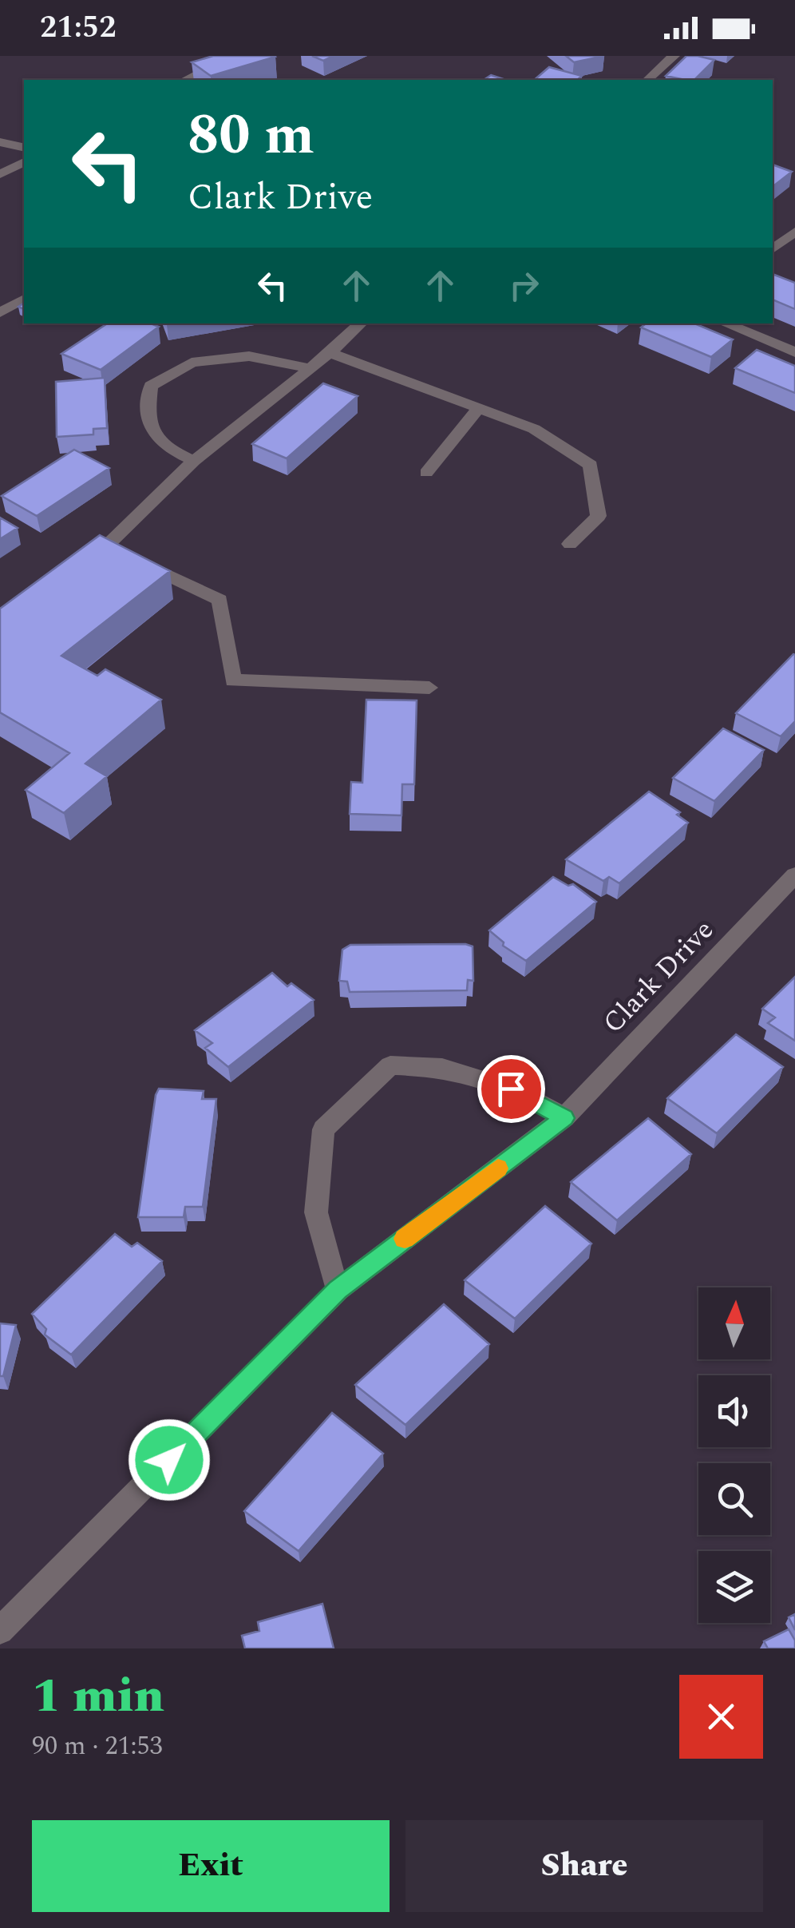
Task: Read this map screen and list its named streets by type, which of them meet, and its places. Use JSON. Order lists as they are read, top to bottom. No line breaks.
{"streets":{"street":["Clark Drive"]},"north":"top","page":{"status":"21:52","turn":["80 m","Clark Drive"],"heading":["1 min","90 m · 21:53"],"buttons":["Exit","Share"]}}
